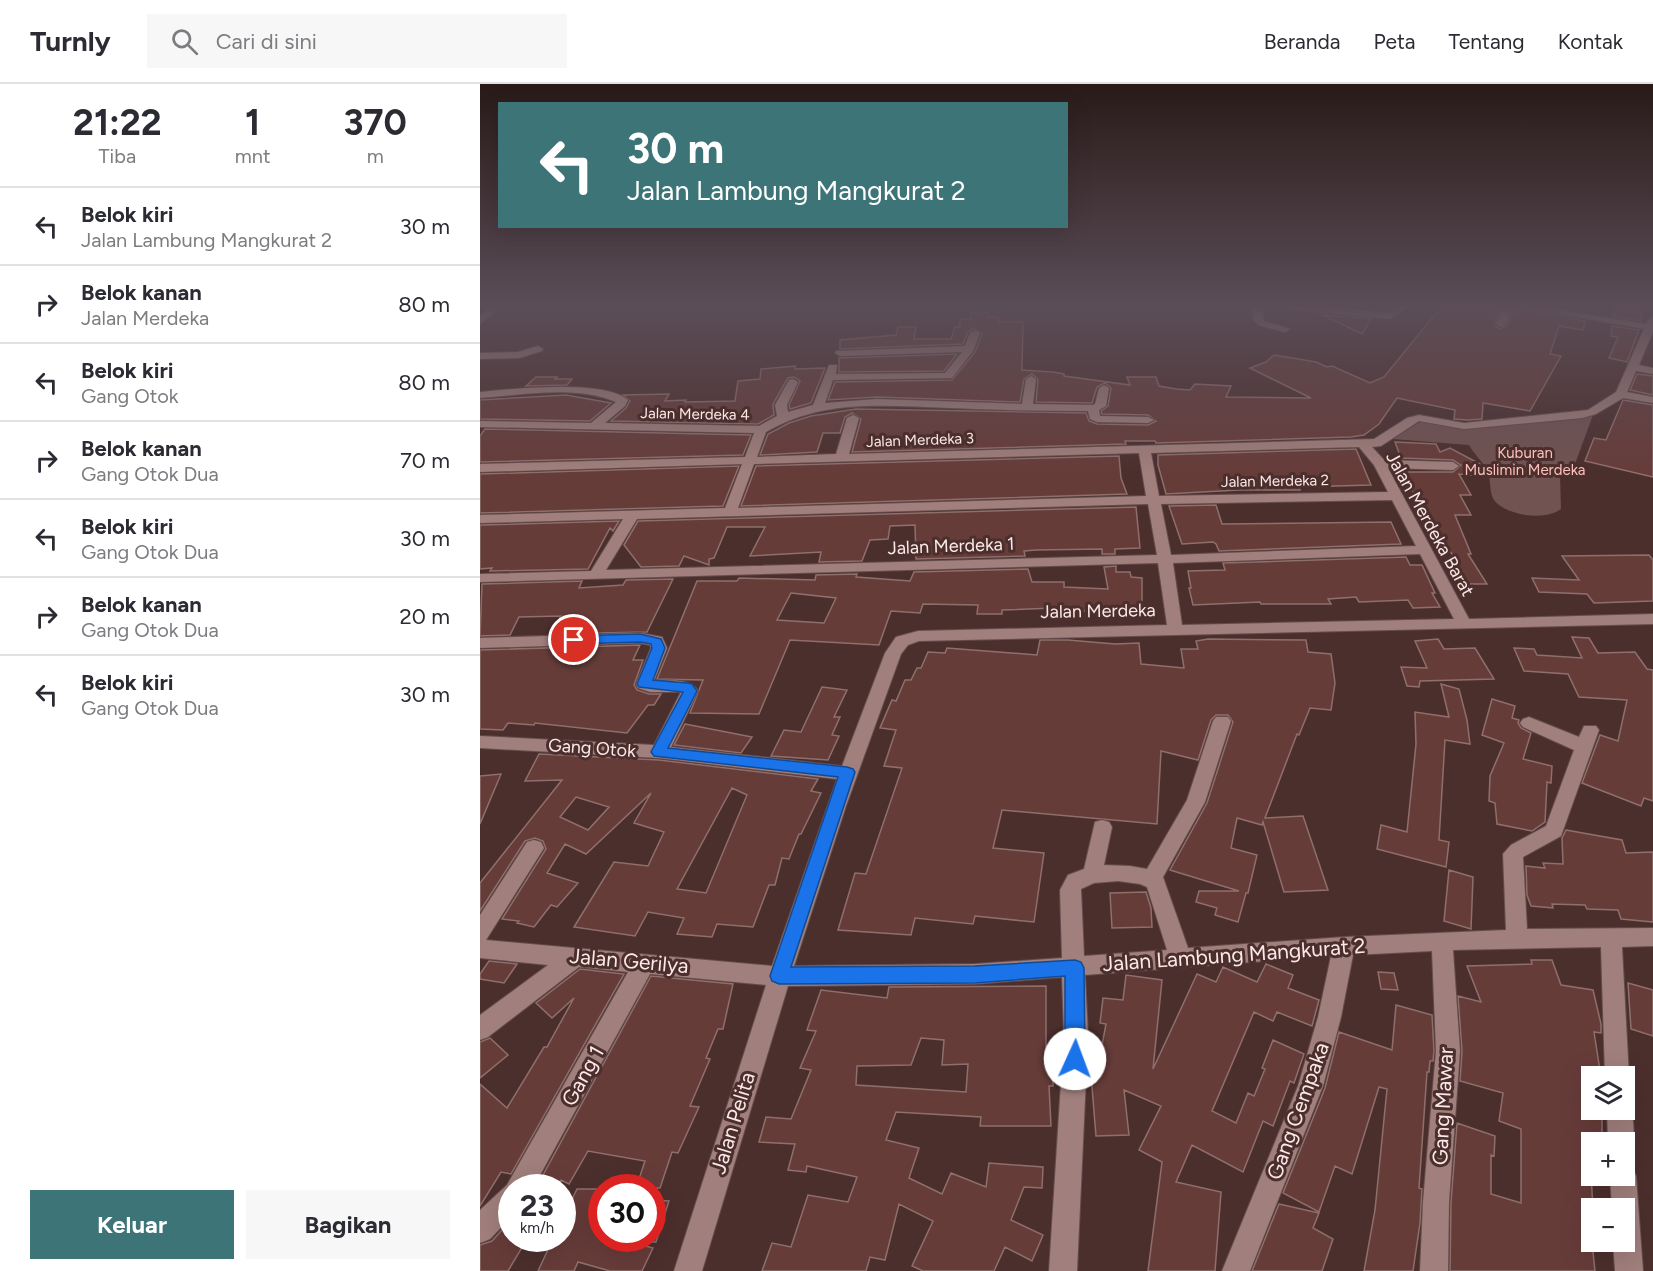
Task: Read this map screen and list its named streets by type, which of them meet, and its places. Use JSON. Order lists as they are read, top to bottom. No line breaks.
{"streets":{"street":["Jalan Merdeka 4","Jalan Merdeka 3","Jalan Merdeka 2","Jalan Merdeka Barat","Jalan Merdeka 1","Jalan Merdeka","Gang Otok","Jalan Lambung Mangkurat 2","Jalan Gerilya","Gang 1","Gang Mawar","Gang Cempaka","Jalan Pelita"]},"crossings":[["Jalan Merdeka 3","Jalan Merdeka Barat"],["Jalan Merdeka 2","Jalan Merdeka Barat"],["Jalan Merdeka Barat","Jalan Merdeka 1"],["Jalan Merdeka Barat","Jalan Merdeka"],["Jalan Merdeka","Gang Otok"],["Jalan Merdeka","Jalan Lambung Mangkurat 2"],["Jalan Merdeka","Jalan Gerilya"],["Jalan Merdeka","Jalan Pelita"],["Jalan Lambung Mangkurat 2","Jalan Gerilya"],["Jalan Lambung Mangkurat 2","Gang Mawar"],["Jalan Lambung Mangkurat 2","Gang Cempaka"],["Jalan Lambung Mangkurat 2","Jalan Pelita"],["Jalan Gerilya","Gang 1"],["Jalan Gerilya","Jalan Pelita"]],"parks":["Kuburan Muslimin Merdeka"],"page":{"header":"Turnly","search":"Cari di sini","nav":["Beranda","Peta","Tentang","Kontak"],"eta":["21:22","Tiba","1","mnt","370","m"],"turn":["30 m","Jalan Lambung Mangkurat 2"],"list":[{"name":"Belok kiri","note":"Jalan Lambung Mangkurat 2","value":"30 m"},{"name":"Belok kanan","note":"Jalan Merdeka","value":"80 m"},{"name":"Belok kiri","note":"Gang Otok","value":"80 m"},{"name":"Belok kanan","note":"Gang Otok Dua","value":"70 m"},{"name":"Belok kiri","note":"Gang Otok Dua","value":"30 m"},{"name":"Belok kanan","note":"Gang Otok Dua","value":"20 m"},{"name":"Belok kiri","note":"Gang Otok Dua","value":"30 m"}],"map_buttons":["+","−"],"speed":"23 km/h","limit":"30","buttons":["Keluar","Bagikan"]}}
